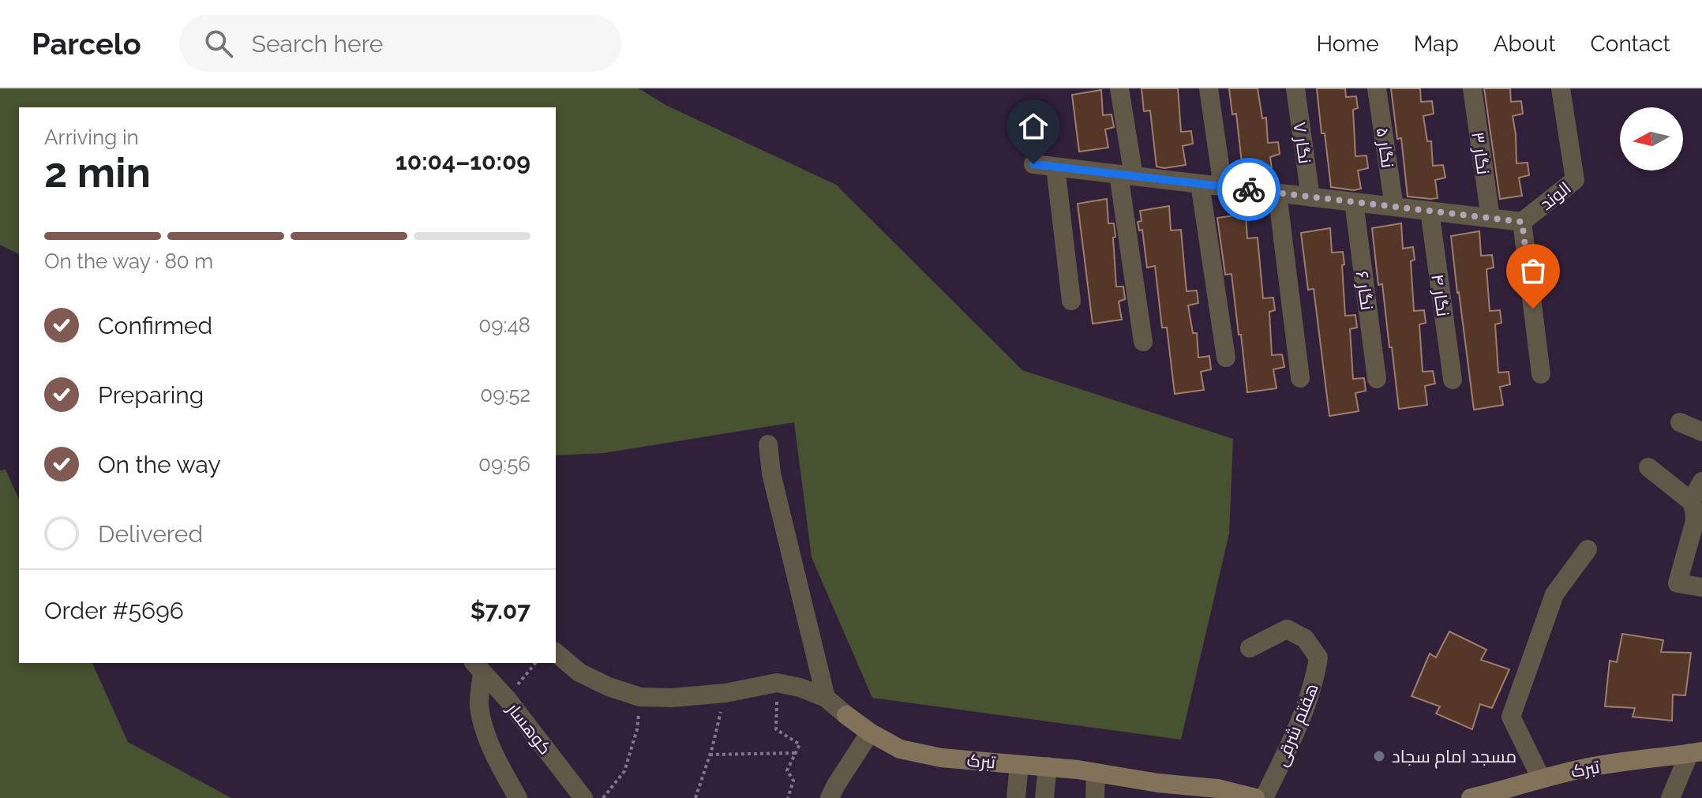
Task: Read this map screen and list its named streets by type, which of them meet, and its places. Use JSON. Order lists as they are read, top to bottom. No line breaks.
{"streets":{"street":["نگار ۷","نگار ۵","نگار ۳","الوند","نگار ۶","نگار ۴","هفتم شرقی","کوهسار","تبرک"]},"crossings":[["نگار ۷","الوند"],["نگار ۵","الوند"],["نگار ۳","الوند"],["الوند","نگار ۶"],["الوند","نگار ۴"]],"places":["مسجد امام سجاد"],"north":"left","page":{"header":"Parcelo","search":"Search here","nav":["Home","Map","About","Contact"],"heading":["2 min","Arriving in","10:04–10:09"],"panel":["Order #5696","$7.07"],"bar":"On the way · 80 m","list":[["Confirmed","09:48"],["Preparing","09:52"],["On the way","09:56"],"Delivered"]}}
